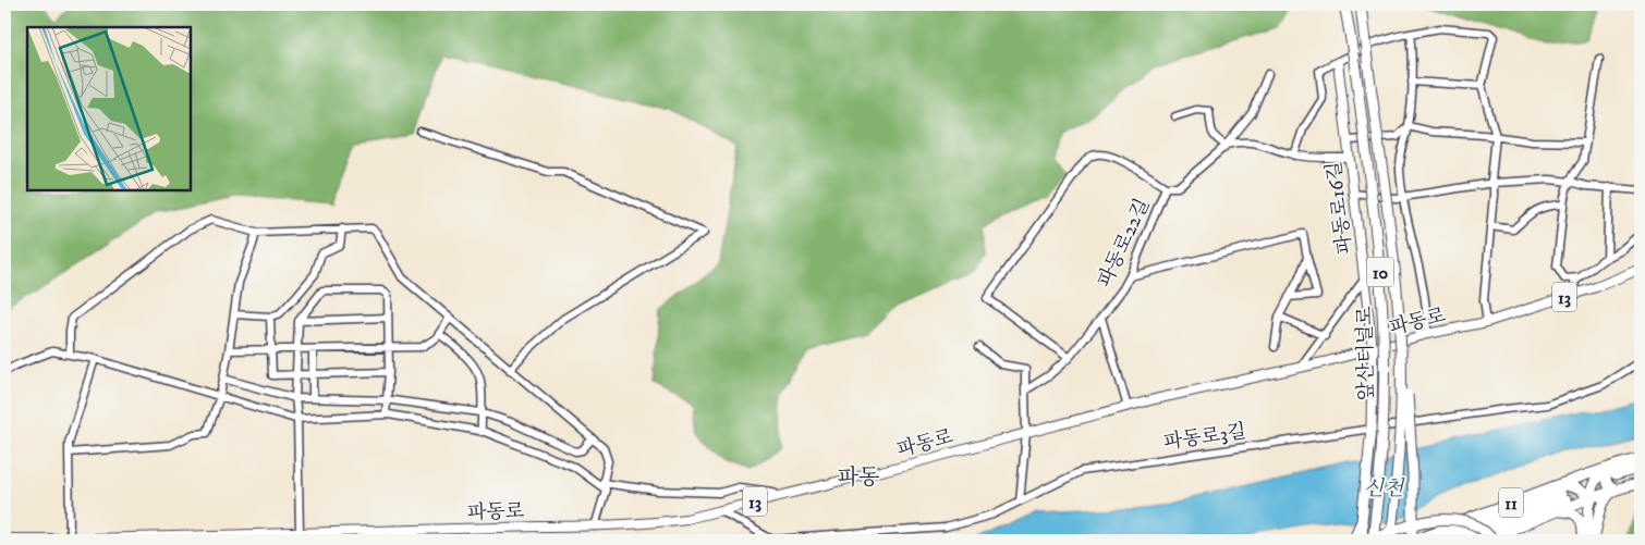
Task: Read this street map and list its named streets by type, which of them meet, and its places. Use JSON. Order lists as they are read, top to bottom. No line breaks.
{"streets":{"highway":["10","앞산터널로","11"],"main road":["파동로16길","13","파동로"],"street":["파동로22길","파동로3길"]},"crossings":[["파동로16길","파동로"]],"districts":["파동"],"water":["신천"]}
